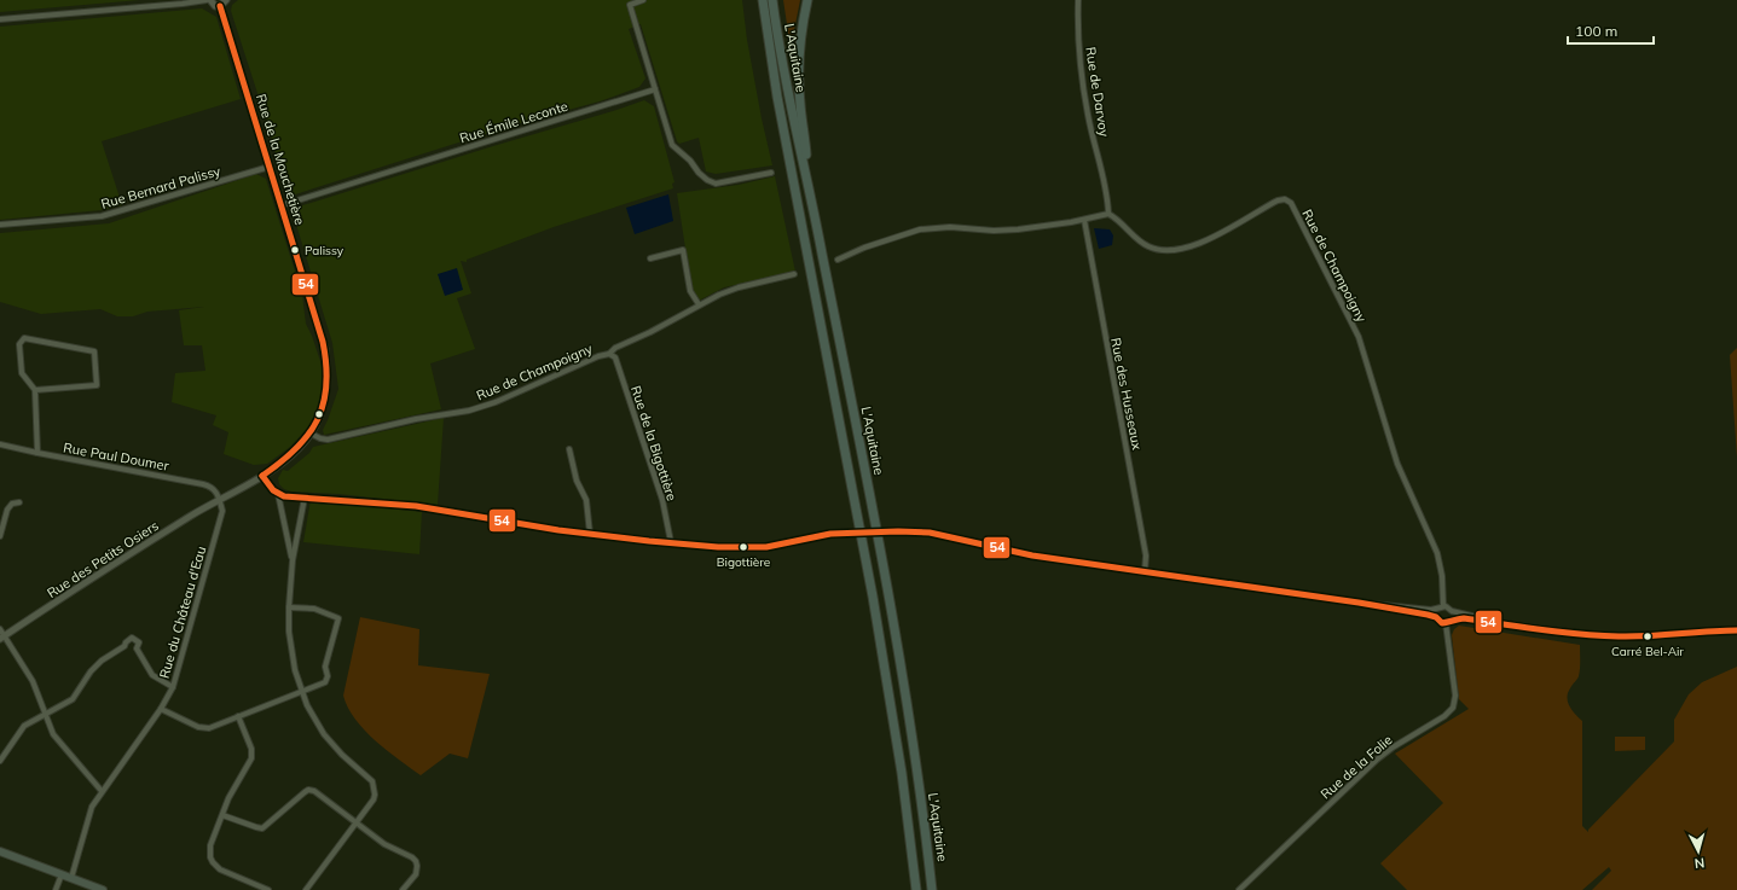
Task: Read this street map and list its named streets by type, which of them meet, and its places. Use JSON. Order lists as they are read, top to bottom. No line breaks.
{"streets":{"highway":["L'Aquitaine"],"street":["Rue de Darvoy","Rue Émile Leconte","Rue de la Mouchetière","Rue Bernard Palissy","Rue de Champoigny","Rue des Husseaux","Rue de la Bigottière","Rue Paul Doumer","Rue des Petits Osiers","Rue du Château d'Eau","Rue de la Folie"]},"crossings":[["Rue de Darvoy","Rue de Champoigny"],["Rue Émile Leconte","Rue de la Mouchetière"],["Rue de la Mouchetière","Rue Bernard Palissy"],["Rue de la Mouchetière","Rue de Champoigny"],["Rue de la Mouchetière","Rue Paul Doumer"],["Rue de la Mouchetière","Rue des Petits Osiers"],["Rue de la Mouchetière","Rue du Château d'Eau"],["Rue de Champoigny","Rue de la Bigottière"],["Rue de Champoigny","Rue de la Folie"],["Rue Paul Doumer","Rue des Petits Osiers"],["Rue Paul Doumer","Rue du Château d'Eau"],["Rue des Petits Osiers","Rue du Château d'Eau"]],"places":["Palissy","Bigottière","Carré Bel-Air"],"lines":["transit line 54"],"scale_bar":"100 m","north":"bottom"}
